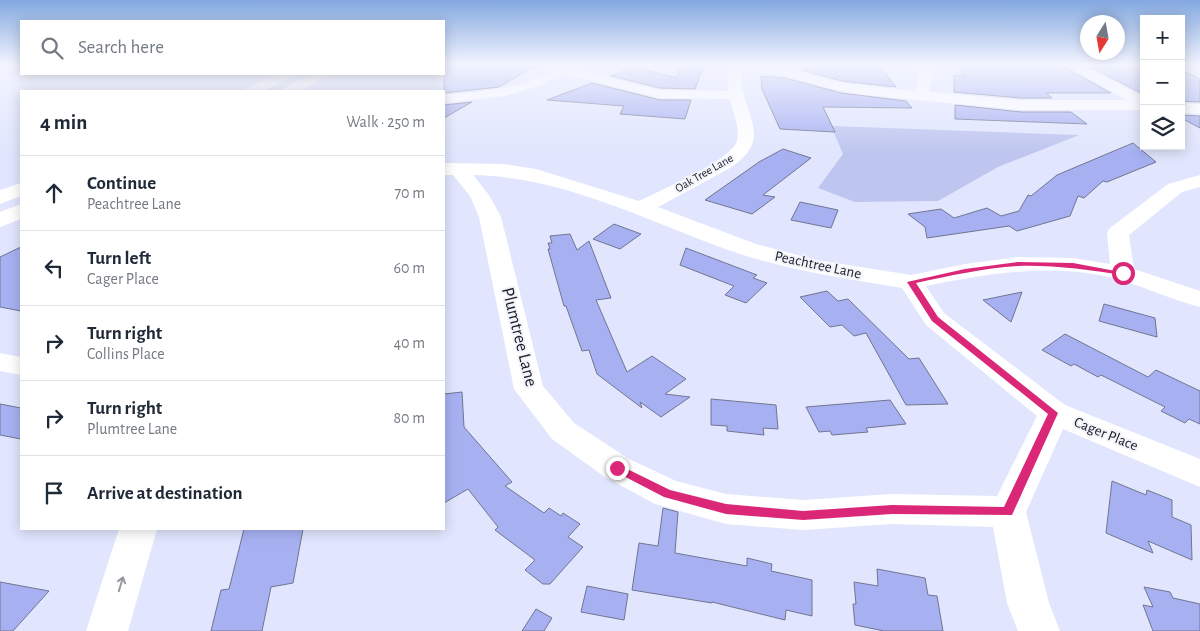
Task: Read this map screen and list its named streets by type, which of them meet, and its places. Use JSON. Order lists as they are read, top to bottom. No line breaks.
{"streets":{"street":["Oak Tree Lane","Peachtree Lane","Plumtree Lane","Cager Place"]},"crossings":[["Oak Tree Lane","Peachtree Lane"],["Peachtree Lane","Plumtree Lane"],["Peachtree Lane","Cager Place"]],"north":"bottom","page":{"map_buttons":["+","−"],"search":"Search here","heading":["4 min","Walk · 250 m"],"list":[["Continue","Peachtree Lane","70 m"],["Turn left","Cager Place","60 m"],["Turn right","Collins Place","40 m"],["Turn right","Plumtree Lane","80 m"],"Arrive at destination"]}}
